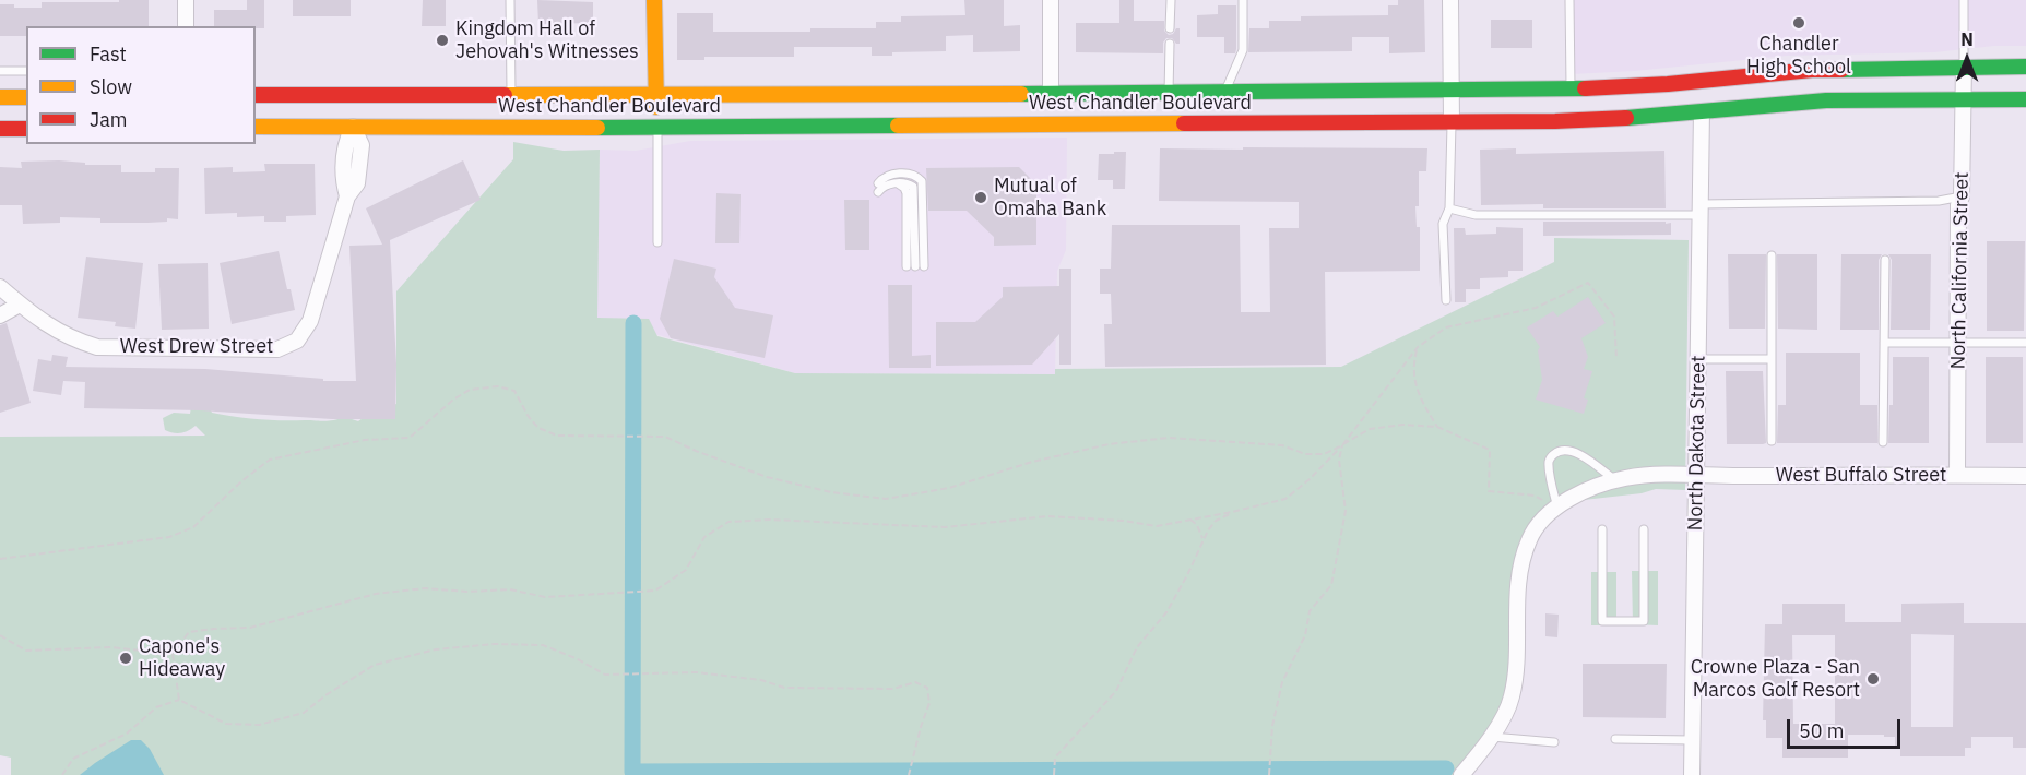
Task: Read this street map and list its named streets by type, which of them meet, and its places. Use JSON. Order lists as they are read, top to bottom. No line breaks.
{"streets":{"main road":["West Chandler Boulevard"],"street":["North California Street","West Drew Street","North Dakota Street","West Buffalo Street"]},"crossings":[["West Chandler Boulevard","North California Street"],["West Chandler Boulevard","West Drew Street"],["West Chandler Boulevard","North Dakota Street"],["North California Street","West Buffalo Street"],["North Dakota Street","West Buffalo Street"]],"places":["Chandler High School","Kingdom Hall of Jehovah's Witnesses","Mutual of Omaha Bank","Capone's Hideaway","Crowne Plaza - San Marcos Golf Resort"],"legend":["Fast","Slow","Jam"],"scale_bar":"50 m","north":"top"}
